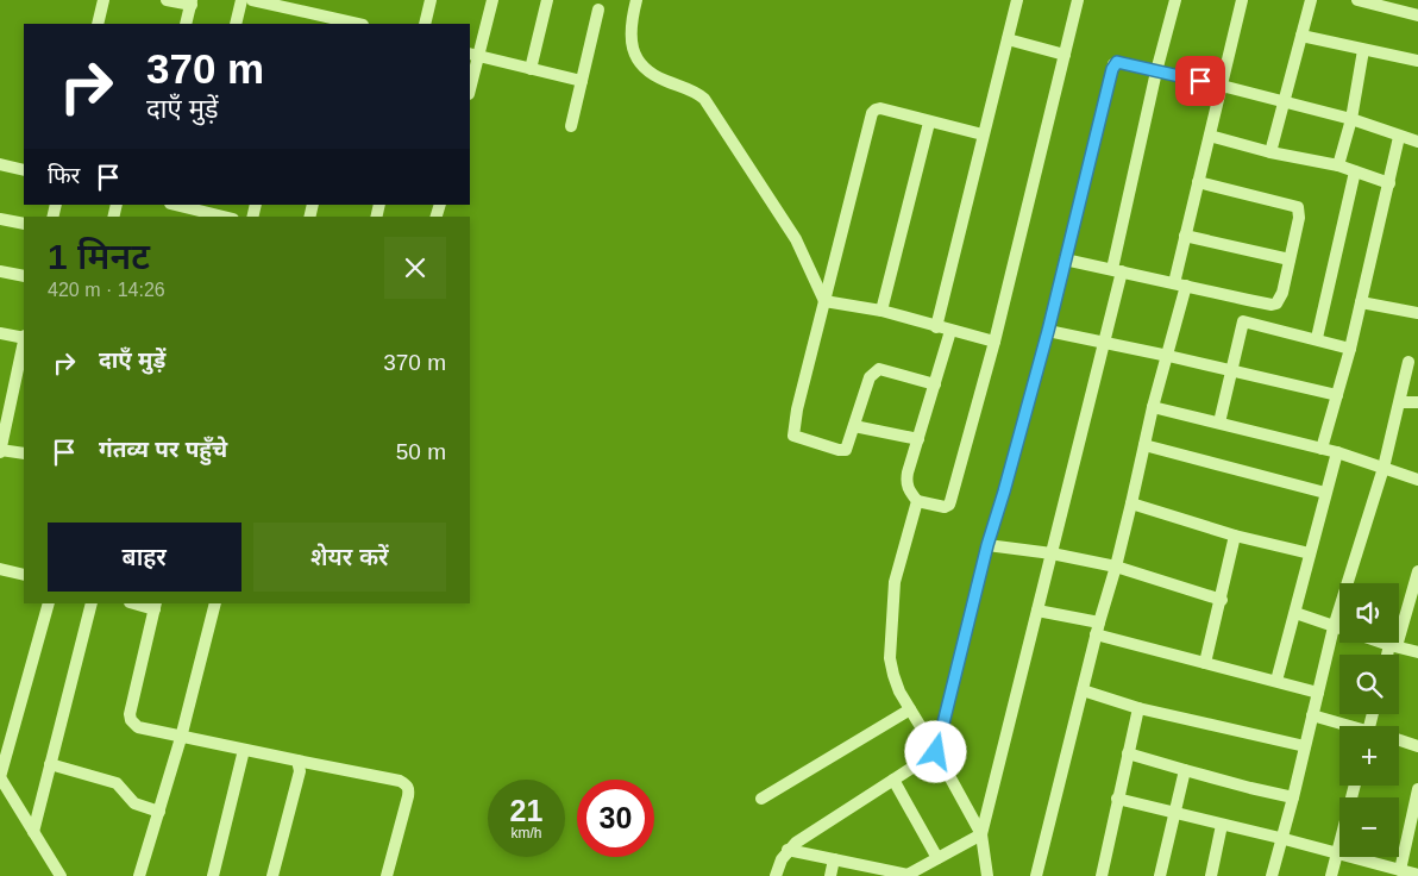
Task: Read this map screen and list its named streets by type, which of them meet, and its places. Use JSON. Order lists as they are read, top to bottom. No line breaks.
{"page":{"turn":["370 m","दाएँ मुड़ें"],"then":"फिर","heading":["1 मिनट","420 m · 14:26"],"list":[{"name":"दाएँ मुड़ें","value":"370 m"},{"name":"गंतव्य पर पहुँचे","value":"50 m"}],"buttons":["बाहर","शेयर करें"],"map_buttons":["+","−"],"speed":"21 km/h","limit":"30"}}
